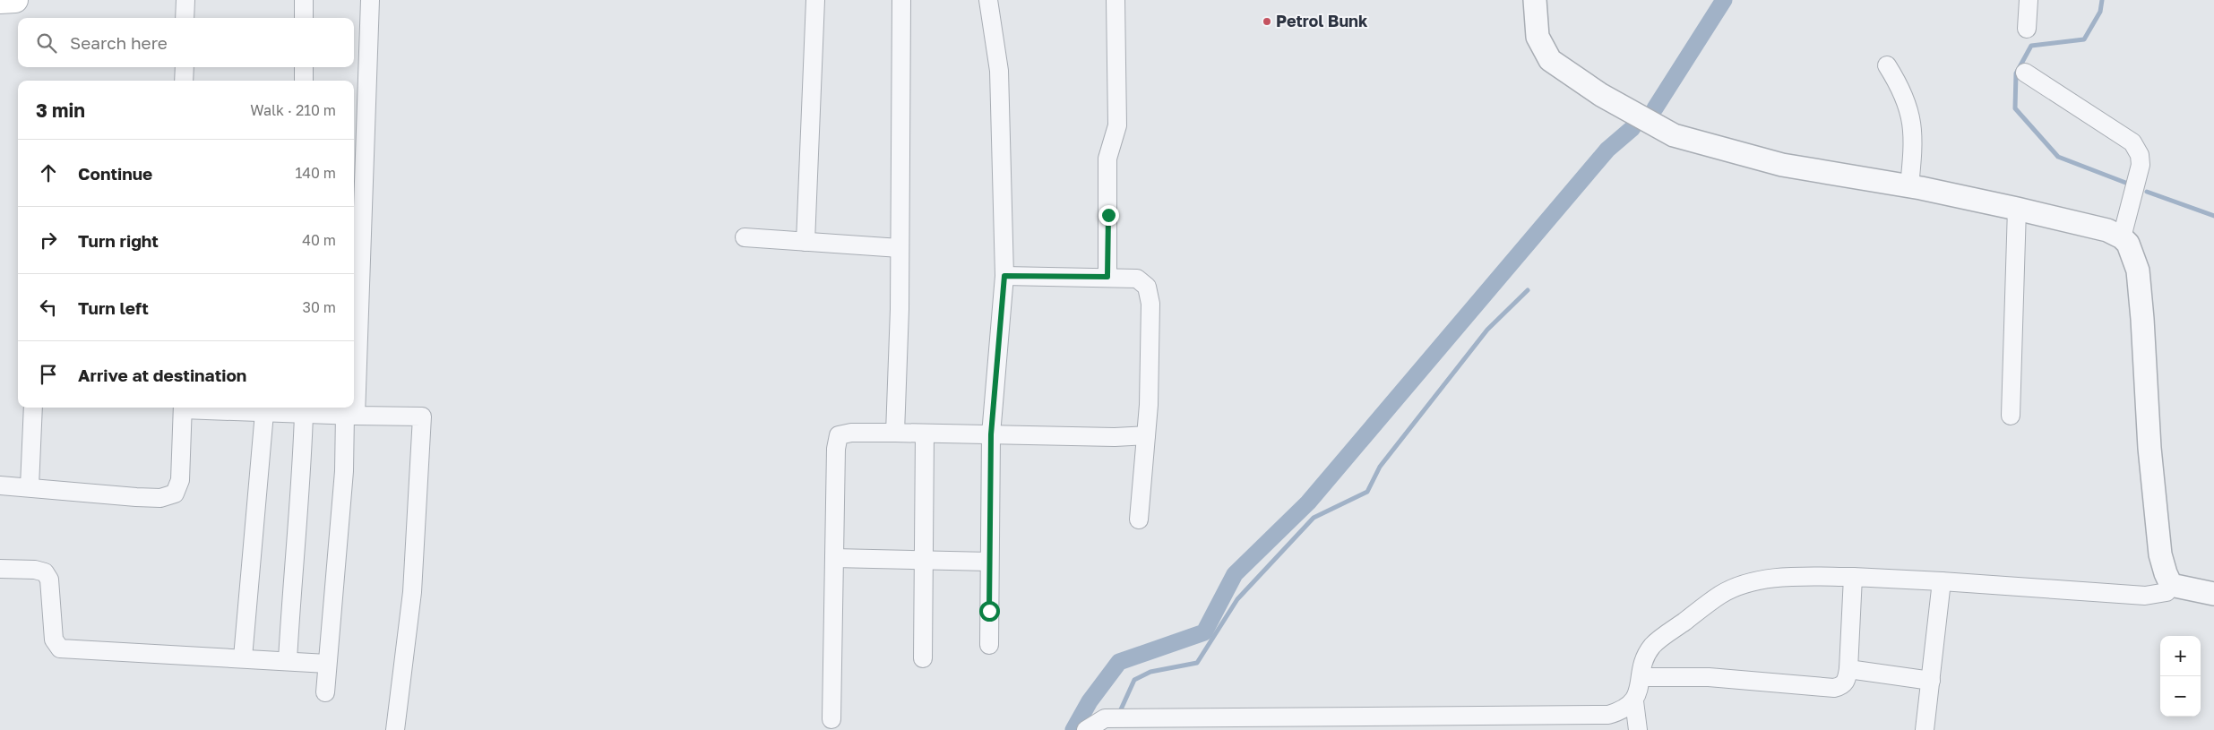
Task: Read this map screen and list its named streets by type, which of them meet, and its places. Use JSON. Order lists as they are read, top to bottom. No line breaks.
{"places":["Petrol Bunk"],"page":{"search":"Search here","heading":["3 min","Walk · 210 m"],"list":[["Continue","140 m"],["Turn right","40 m"],["Turn left","30 m"],"Arrive at destination"],"map_buttons":["+","−"]}}
